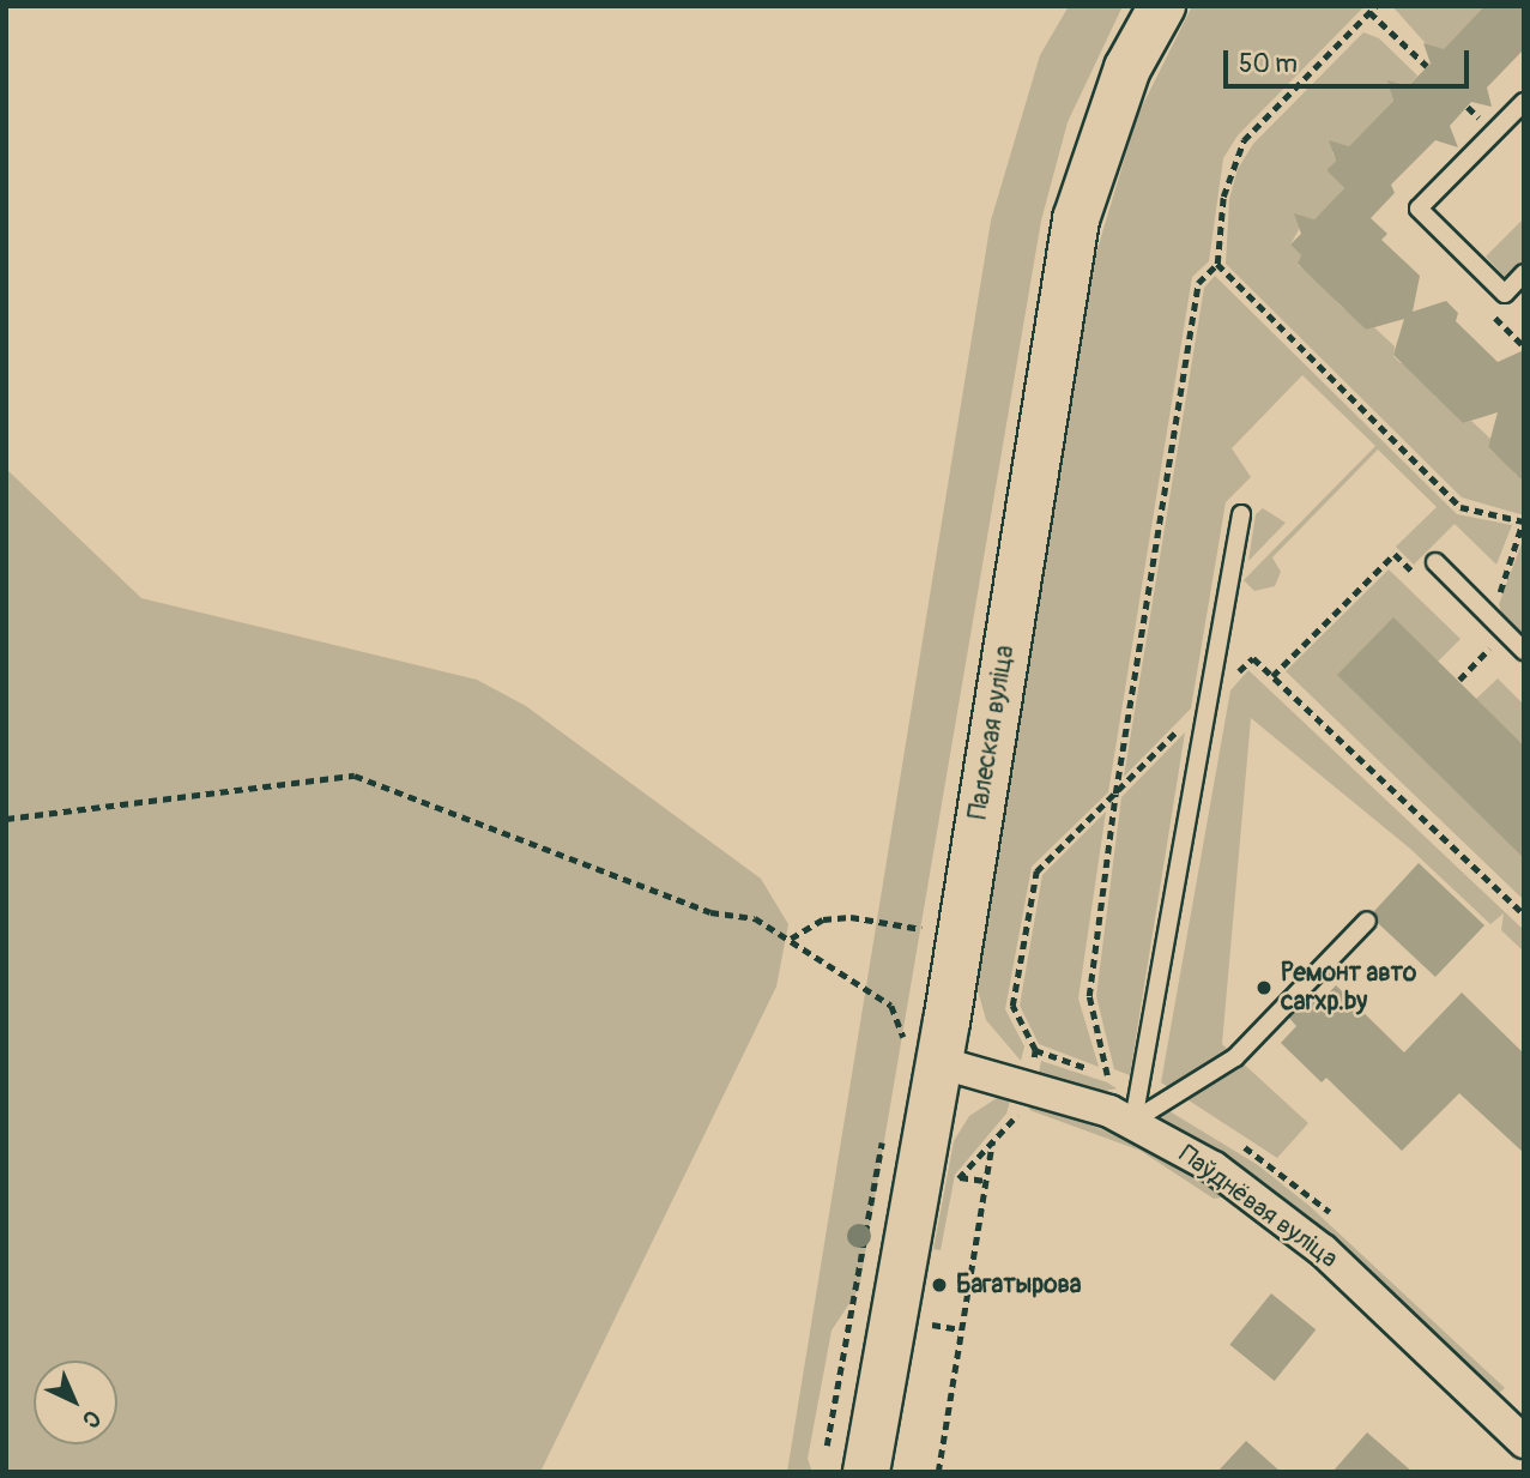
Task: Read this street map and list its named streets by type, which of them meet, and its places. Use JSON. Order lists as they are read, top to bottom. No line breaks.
{"streets":{"main road":["Палеская вуліца"],"street":["Паўднёвая вуліца"]},"crossings":[["Палеская вуліца","Паўднёвая вуліца"]],"places":["Ремонт авто carxp.by","Багатырова"],"scale_bar":"50 m","north":"bottom right"}
